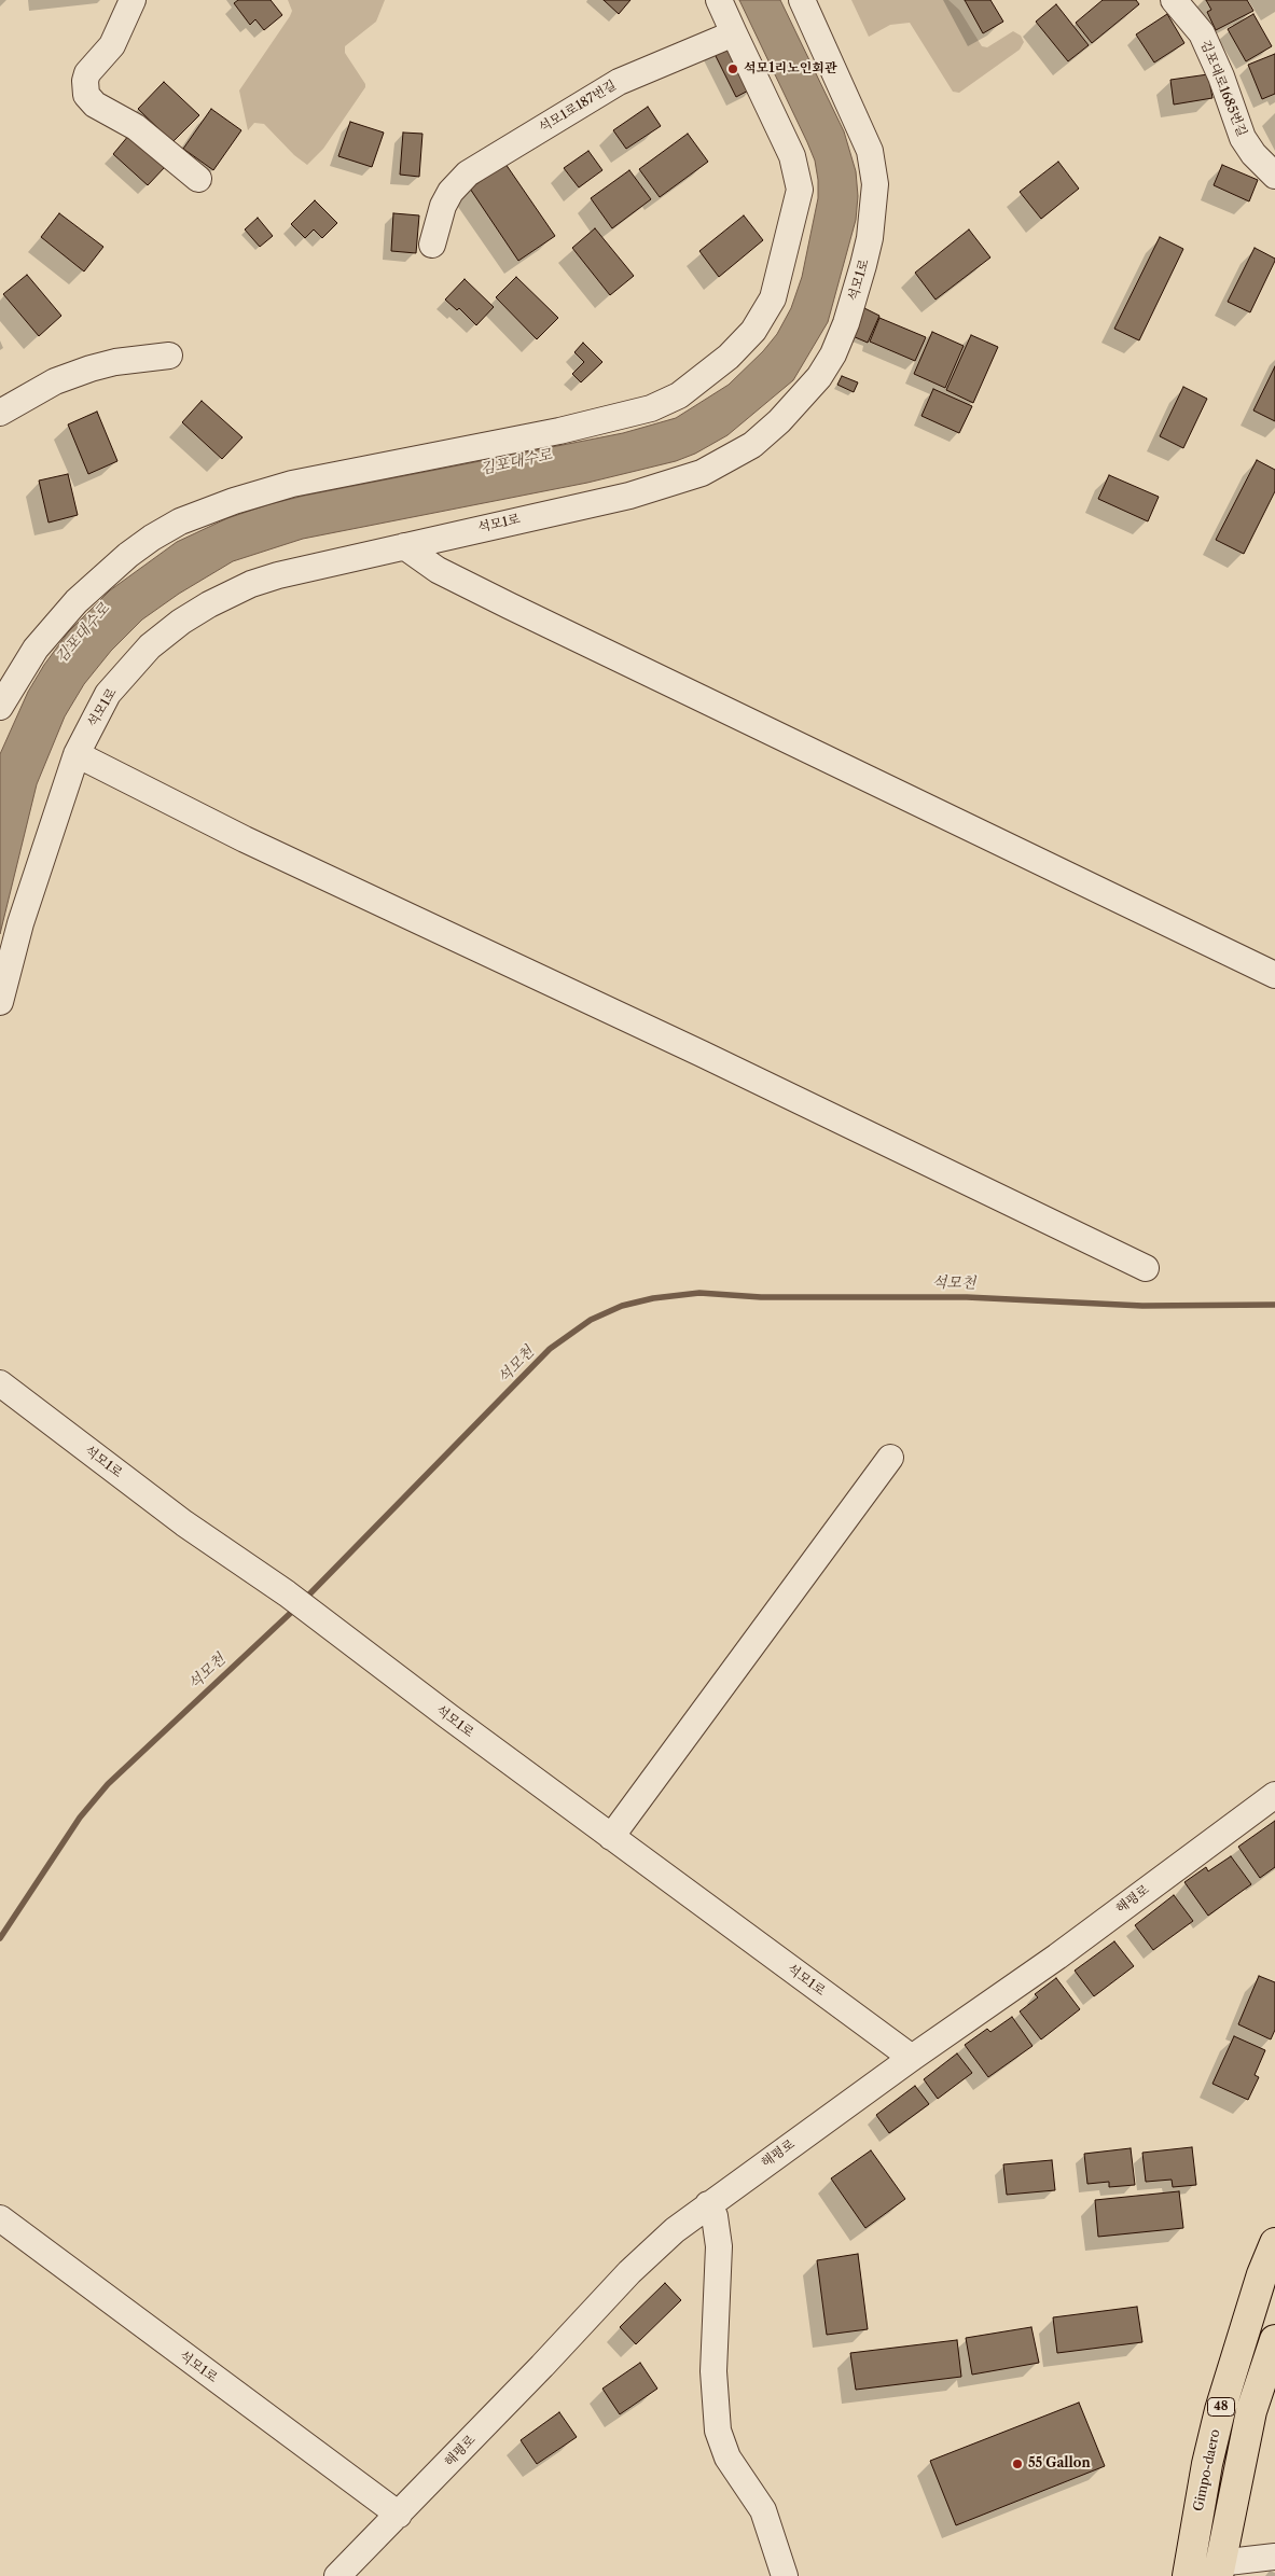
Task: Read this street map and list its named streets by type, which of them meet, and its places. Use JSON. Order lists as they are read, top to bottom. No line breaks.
{"streets":{"main road":["48","Gimpo-daero"],"lane":["김포대로1685번길","석모1로187번길","석모1로","해평로"]},"crossings":[["석모1로","해평로"]],"water":["김포대수로","석모천"],"places":["석모1리노인회관","55 Gallon"]}
